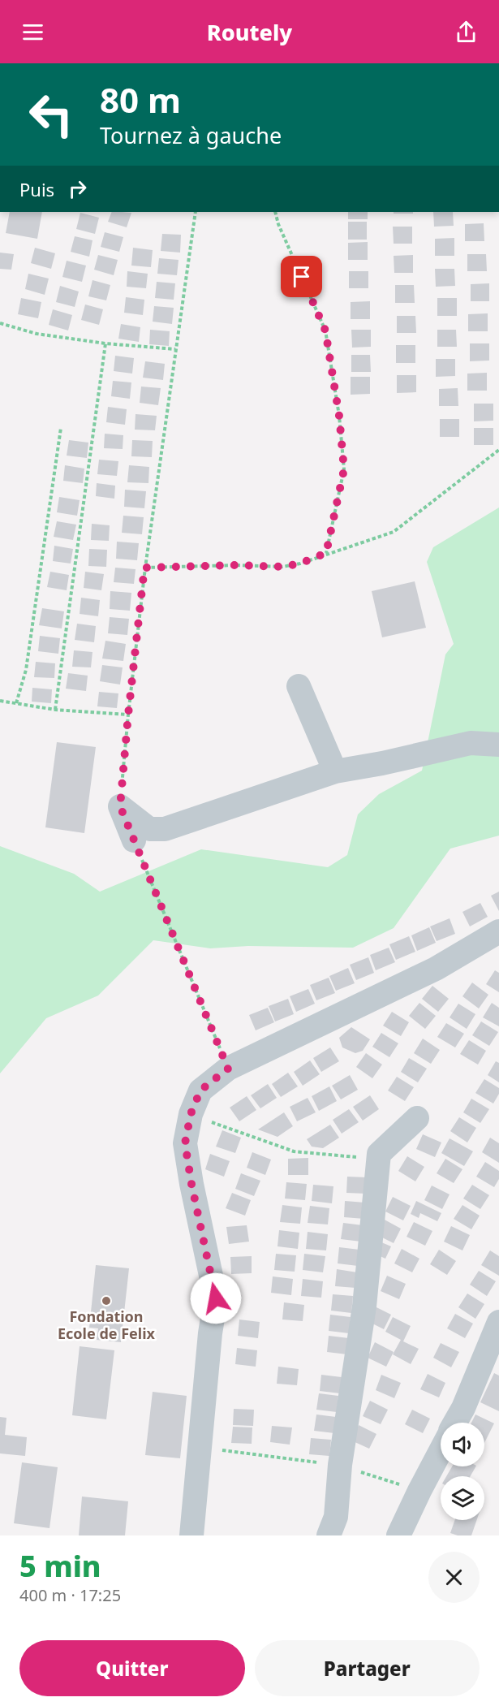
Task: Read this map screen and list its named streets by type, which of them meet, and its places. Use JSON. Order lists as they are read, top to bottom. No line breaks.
{"places":["Fondation Ecole de Felix"],"page":{"header":"Routely","turn":["80 m","Tournez à gauche"],"then":"Puis","heading":["5 min","400 m · 17:25"],"buttons":["Quitter","Partager"]}}
